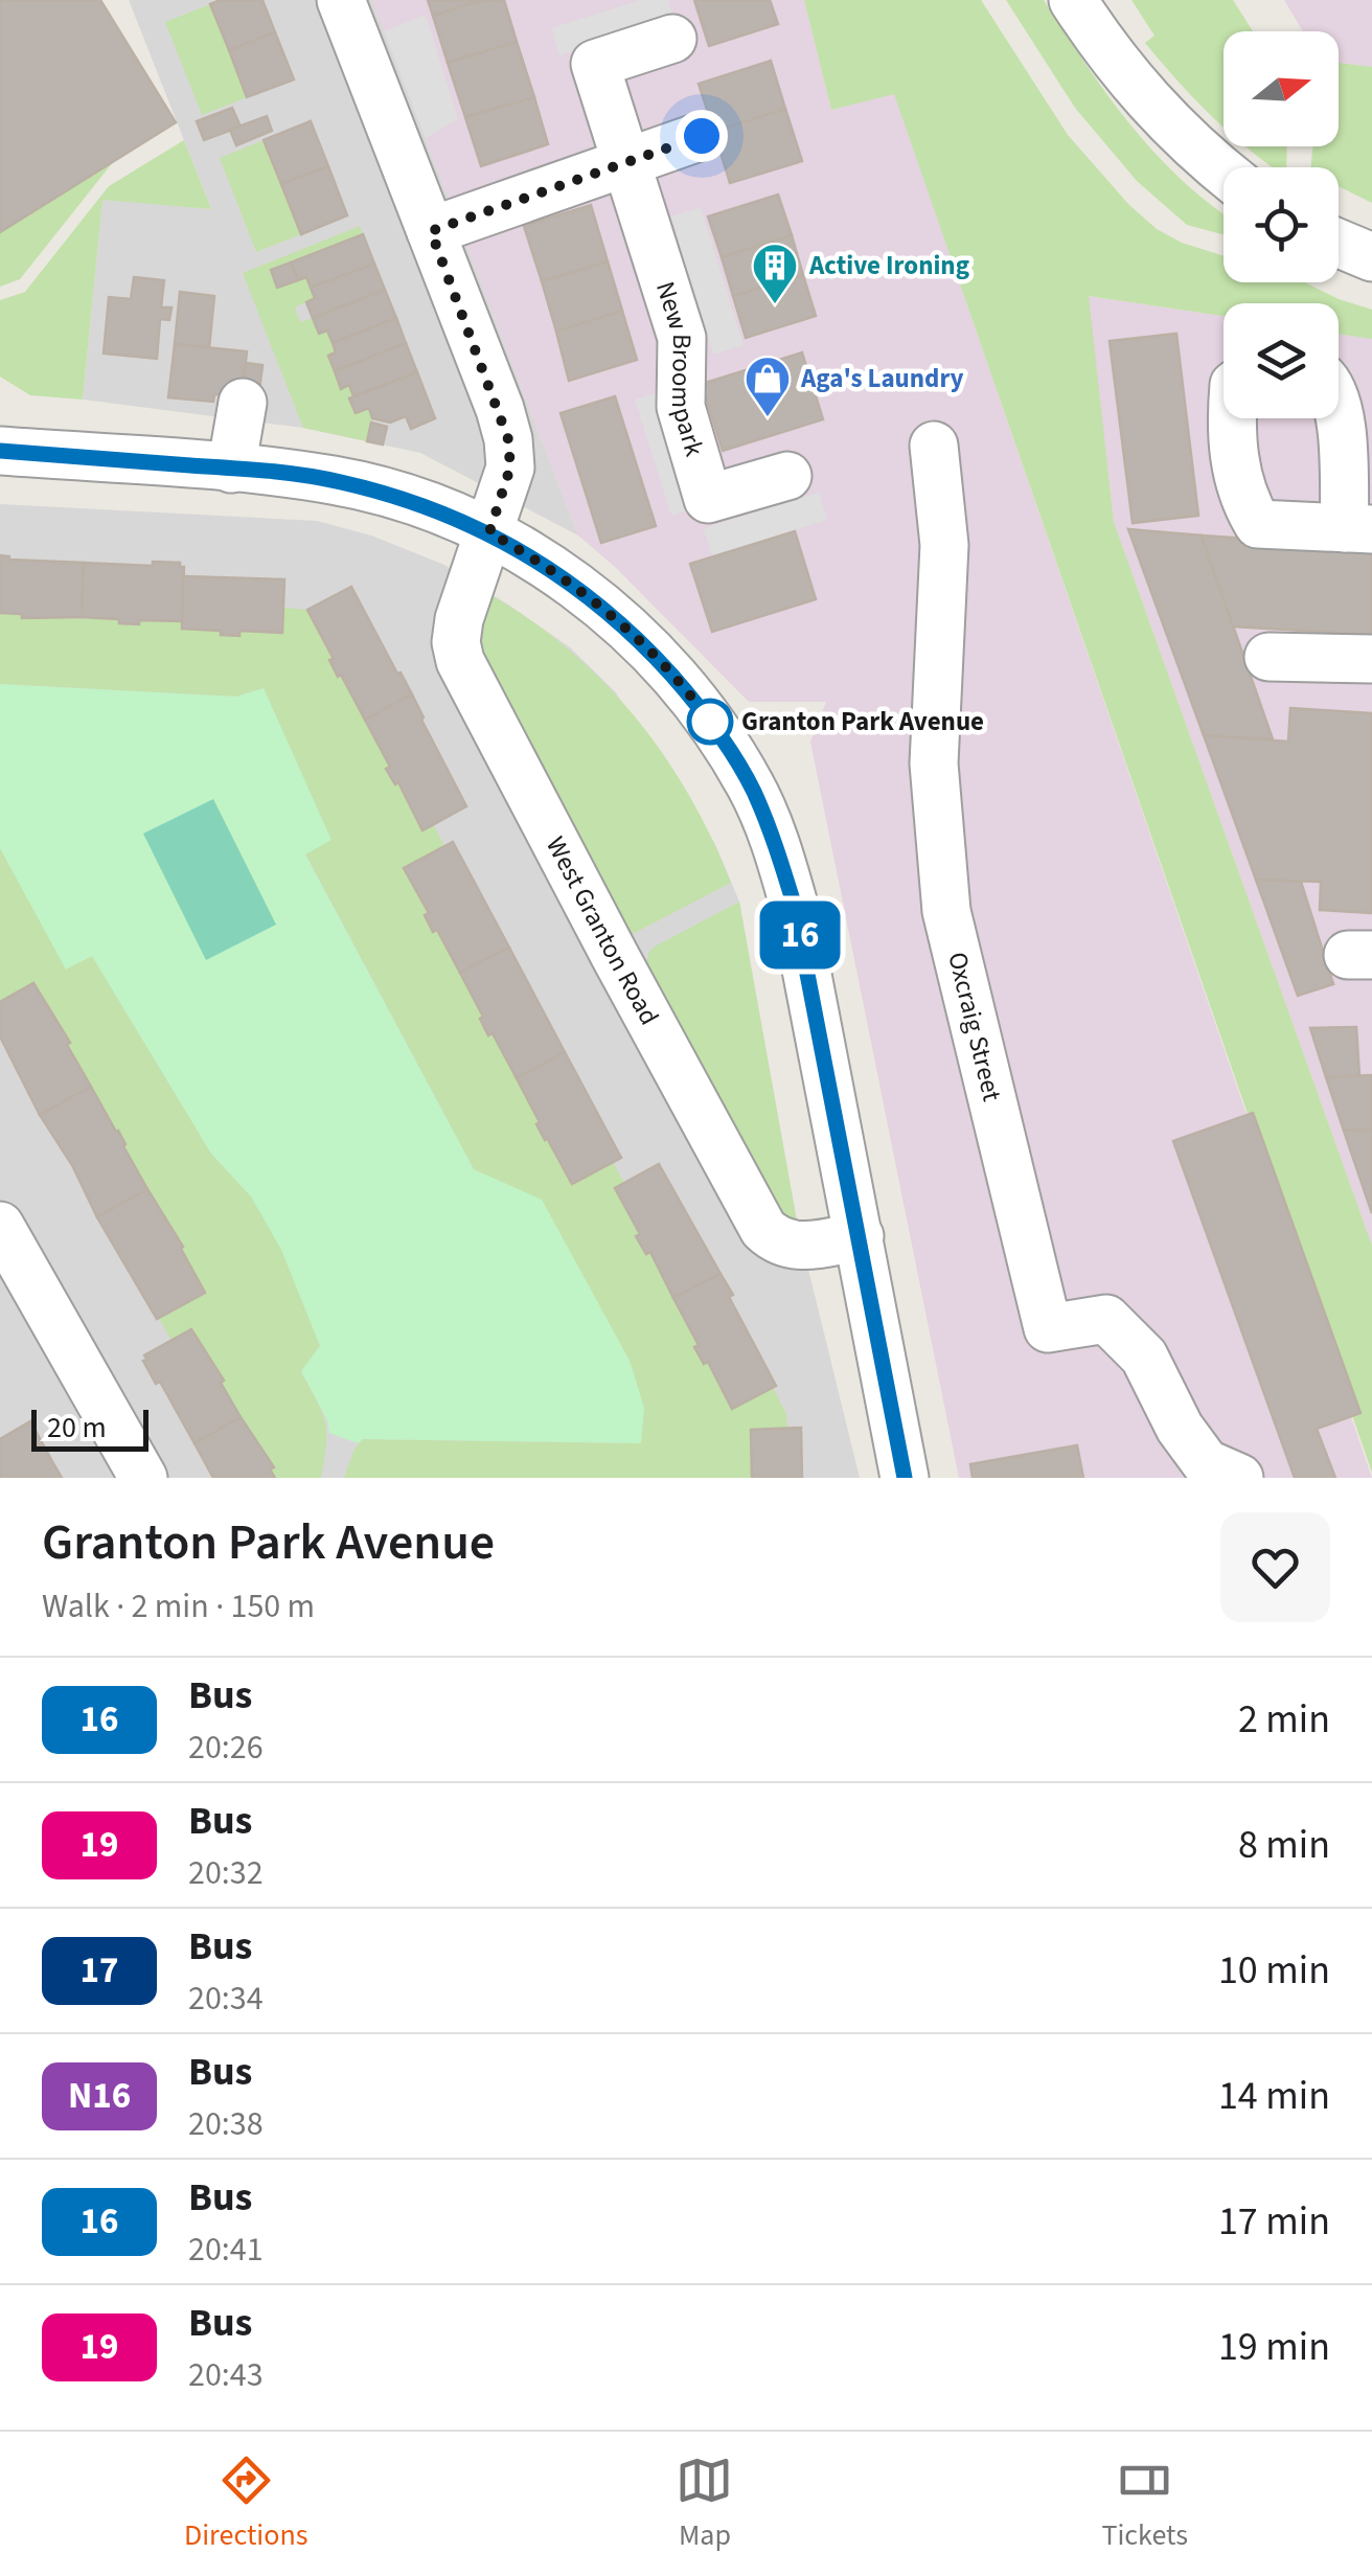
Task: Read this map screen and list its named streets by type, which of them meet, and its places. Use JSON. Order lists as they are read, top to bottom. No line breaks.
{"streets":{"street":["New Broompark","West Granton Road","Oxcraig Street"]},"places":{"building":["Active Ironing"],"shop":["Aga's Laundry"],"other":["Granton Park Avenue"]},"lines":["bus line 16"],"scale_bar":"20 m","north":"right","page":{"on_map":"16","scale":"20 m","heading":["Granton Park Avenue","Walk · 2 min · 150 m"],"list":[{"mark":"16","name":"Bus","note":"20:26","value":"2 min"},{"mark":"19","name":"Bus","note":"20:32","value":"8 min"},{"mark":"17","name":"Bus","note":"20:34","value":"10 min"},{"mark":"N16","name":"Bus","note":"20:38","value":"14 min"},{"mark":"16","name":"Bus","note":"20:41","value":"17 min"},{"mark":"19","name":"Bus","note":"20:43","value":"19 min"}],"tabs":["Directions","Map","Tickets"]}}
